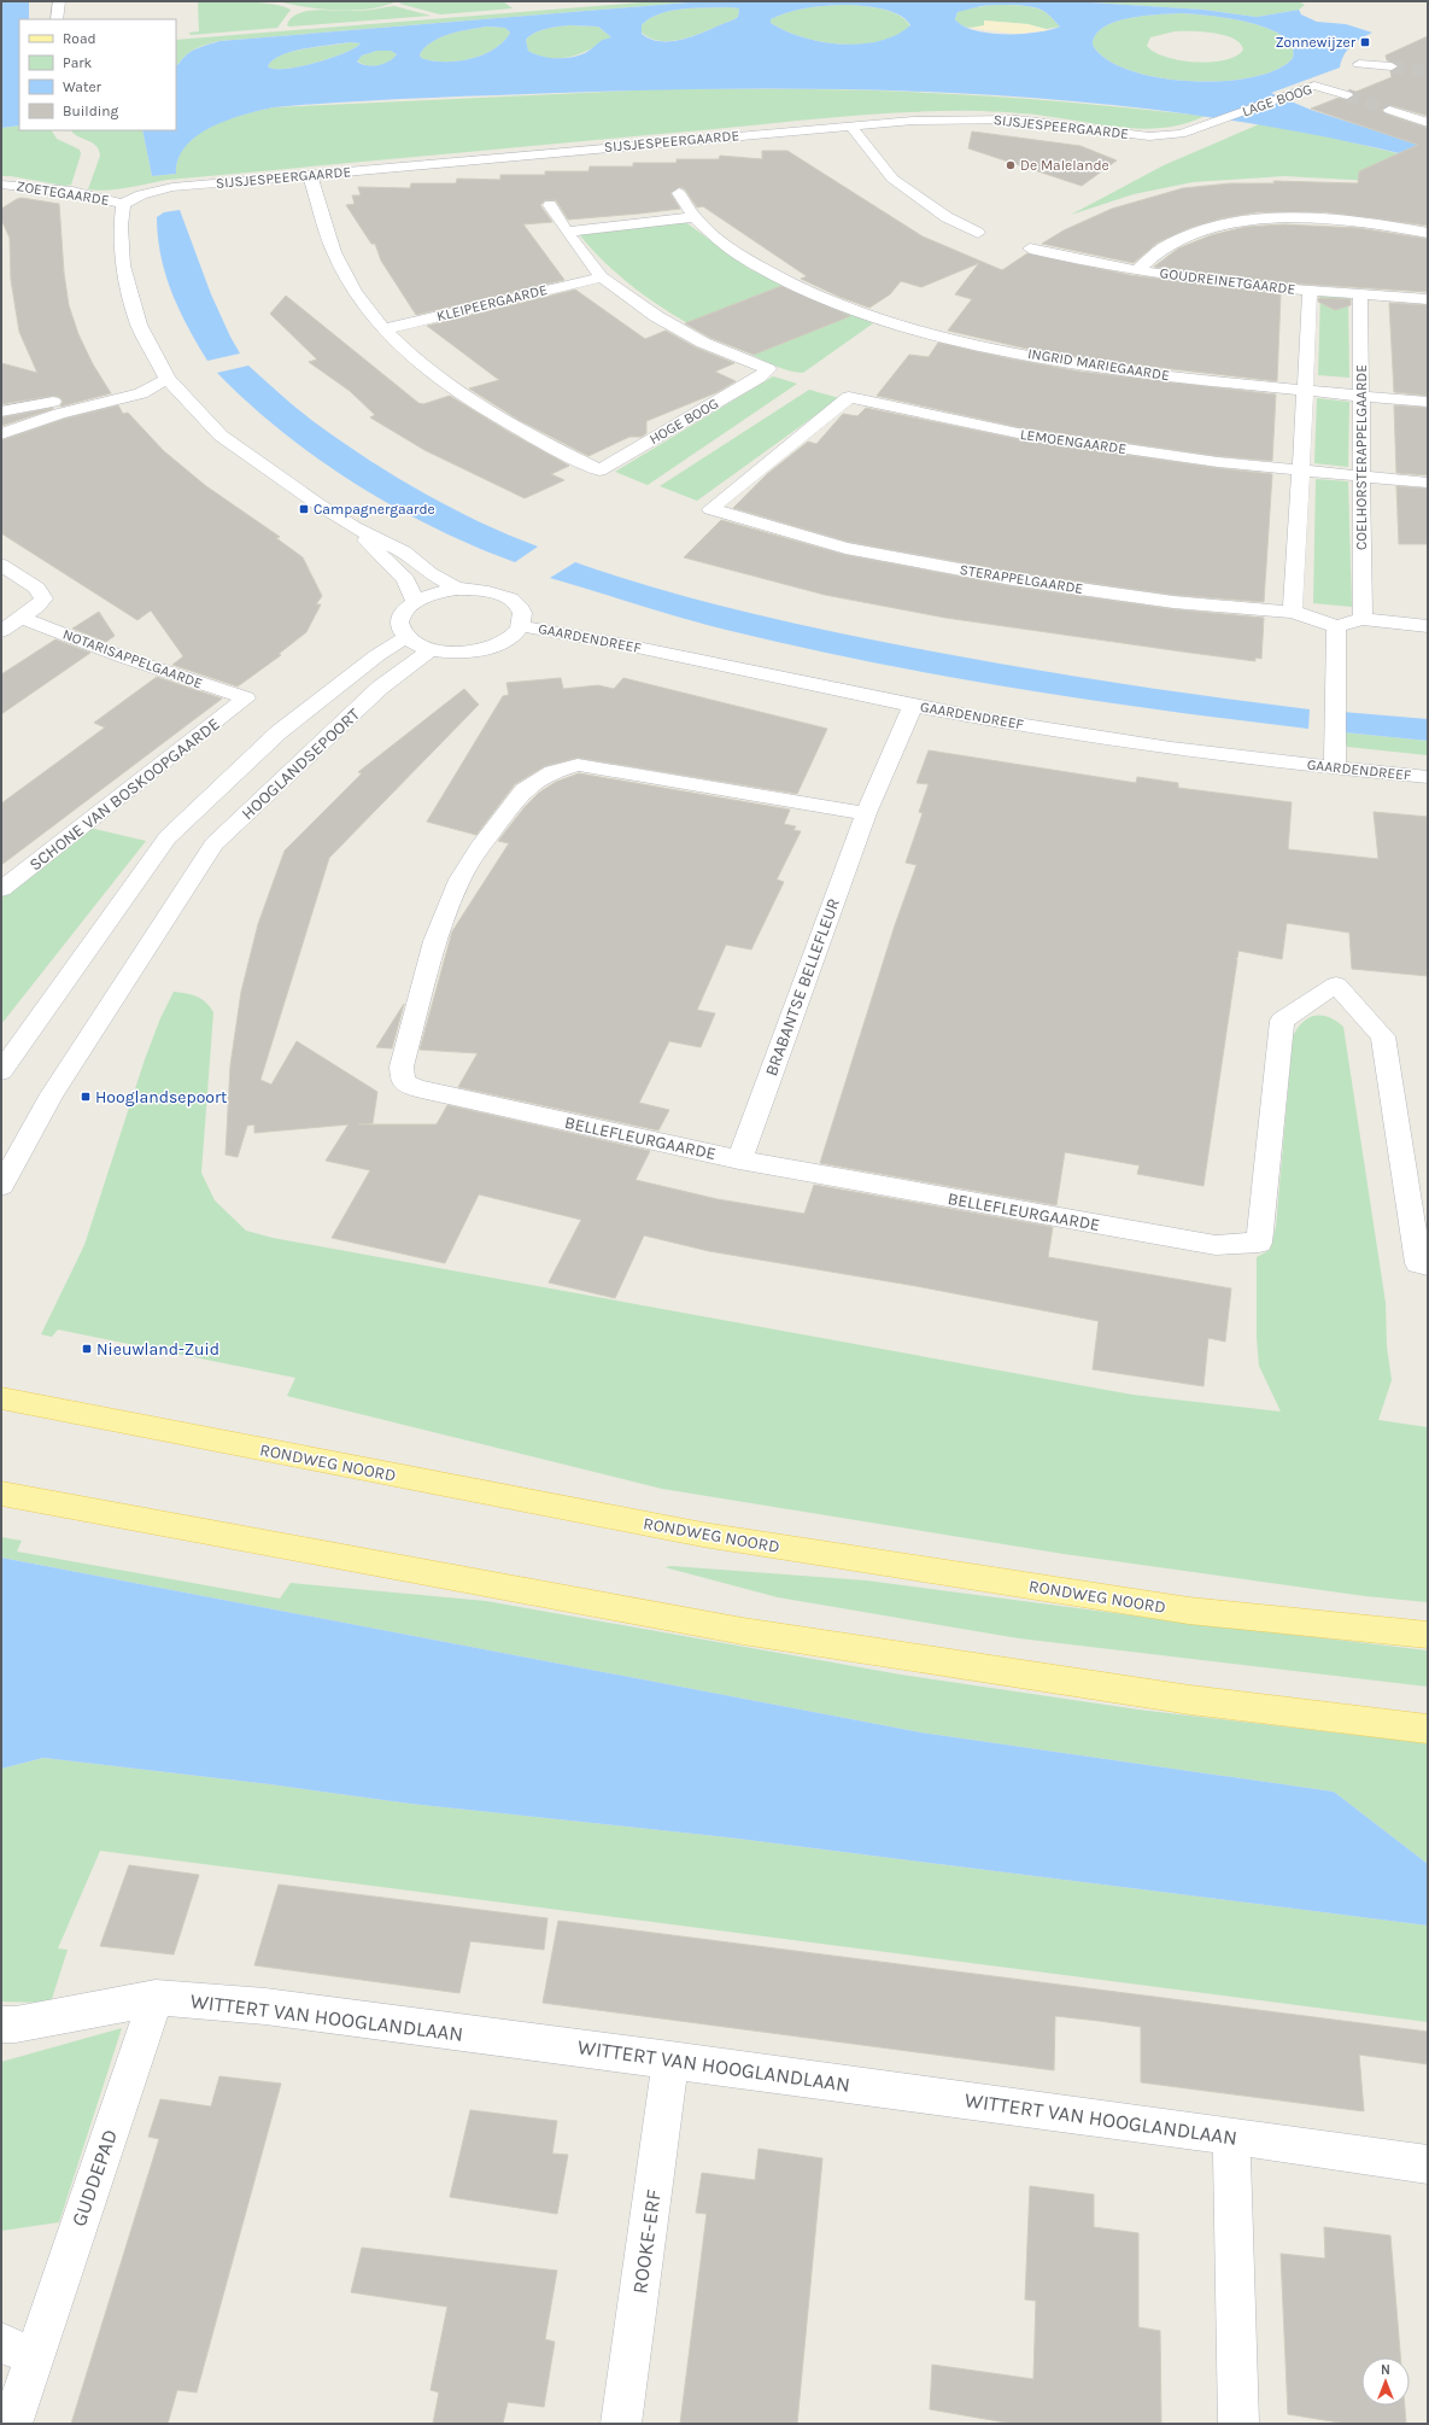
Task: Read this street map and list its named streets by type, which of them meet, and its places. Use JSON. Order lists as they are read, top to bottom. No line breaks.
{"streets":{"main road":["RONDWEG NOORD"],"street":["LAGE BOOG","SIJSJESPEERGAARDE","ZOETEGAARDE","GOUDREINETGAARDE","KLEIPEERGAARDE","INGRID MARIEGAARDE","HOGE BOOG","LEMOENGAARDE","COELHORSTERAPPELGAARDE","STERAPPELGAARDE","GAARDENDREEF","NOTARISAPPELGAARDE","HOOGLANDSEPOORT","SCHONE VAN BOSKOOPGAARDE","BRABANTSE BELLEFLEUR","BELLEFLEURGAARDE","WITTERT VAN HOOGLANDLAAN","GUDDEPAD","ROOKE-ERF"]},"crossings":[["LAGE BOOG","SIJSJESPEERGAARDE"],["SIJSJESPEERGAARDE","ZOETEGAARDE"],["GOUDREINETGAARDE","COELHORSTERAPPELGAARDE"],["KLEIPEERGAARDE","HOGE BOOG"],["INGRID MARIEGAARDE","COELHORSTERAPPELGAARDE"],["LEMOENGAARDE","COELHORSTERAPPELGAARDE"],["LEMOENGAARDE","STERAPPELGAARDE"],["GAARDENDREEF","BRABANTSE BELLEFLEUR"],["NOTARISAPPELGAARDE","SCHONE VAN BOSKOOPGAARDE"],["BRABANTSE BELLEFLEUR","BELLEFLEURGAARDE"],["WITTERT VAN HOOGLANDLAAN","GUDDEPAD"],["WITTERT VAN HOOGLANDLAAN","ROOKE-ERF"]],"places":{"transit":["Zonnewijzer","Campagnergaarde","Hooglandsepoort","Nieuwland-Zuid"],"other":["De Malelande"]},"legend":["Road","Park","Water","Building"],"north":"top"}
